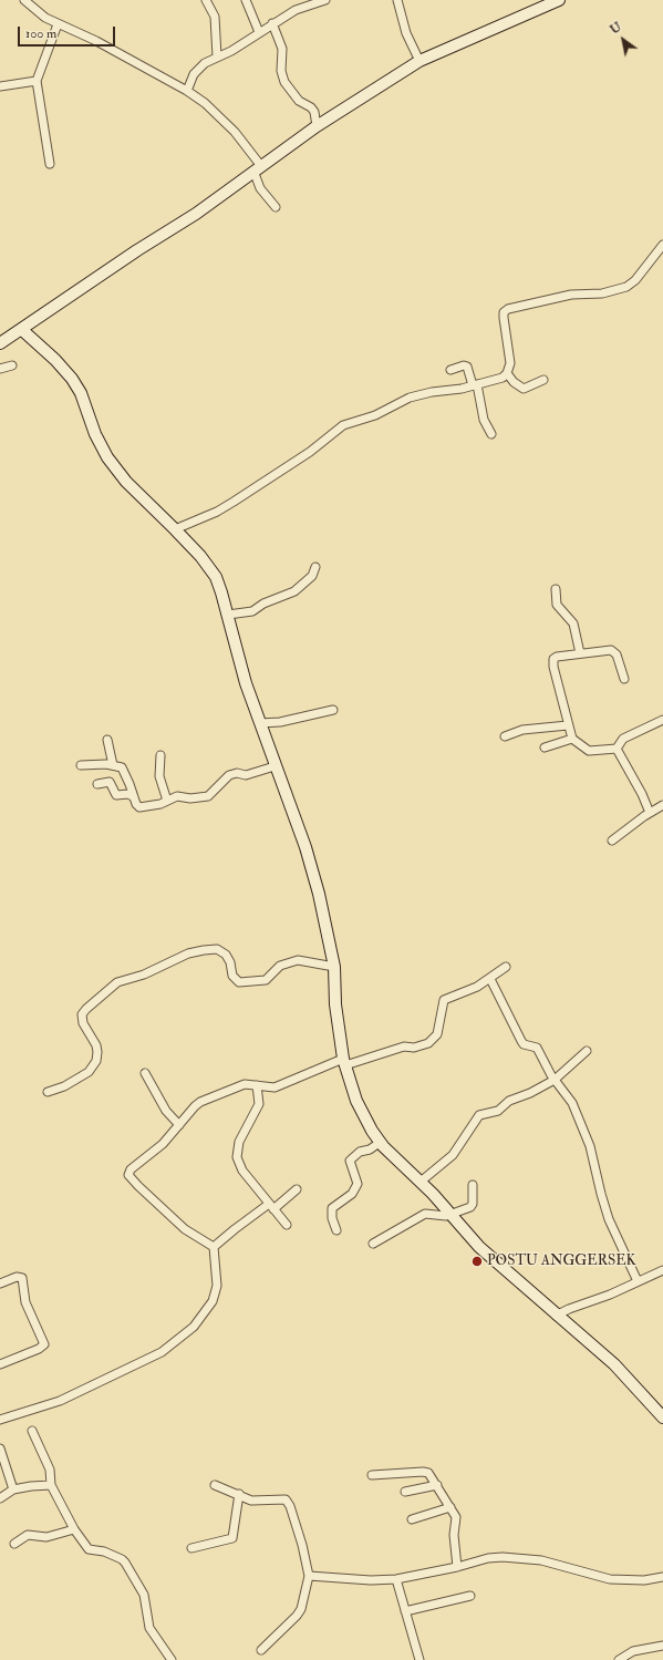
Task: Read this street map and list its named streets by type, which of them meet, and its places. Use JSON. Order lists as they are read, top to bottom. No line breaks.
{"places":["POSTU ANGGERSEK"],"scale_bar":"100 m","north":"top left"}
